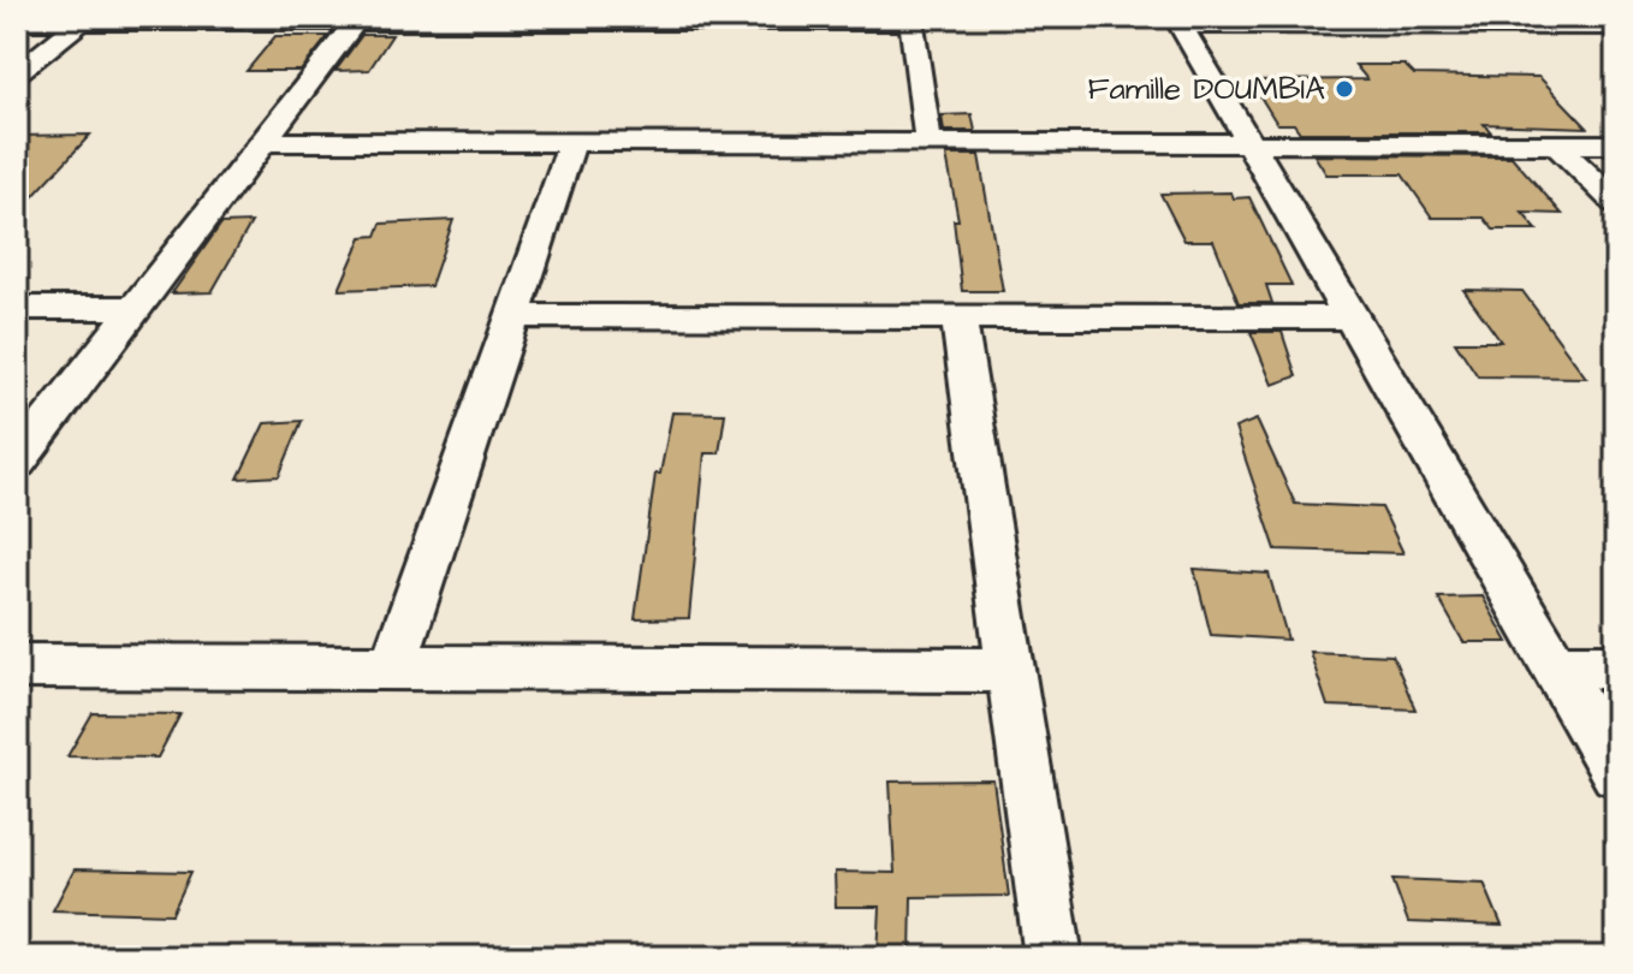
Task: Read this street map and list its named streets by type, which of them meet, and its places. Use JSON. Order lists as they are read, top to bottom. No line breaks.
{"places":["Famille DOUMBIA"]}
